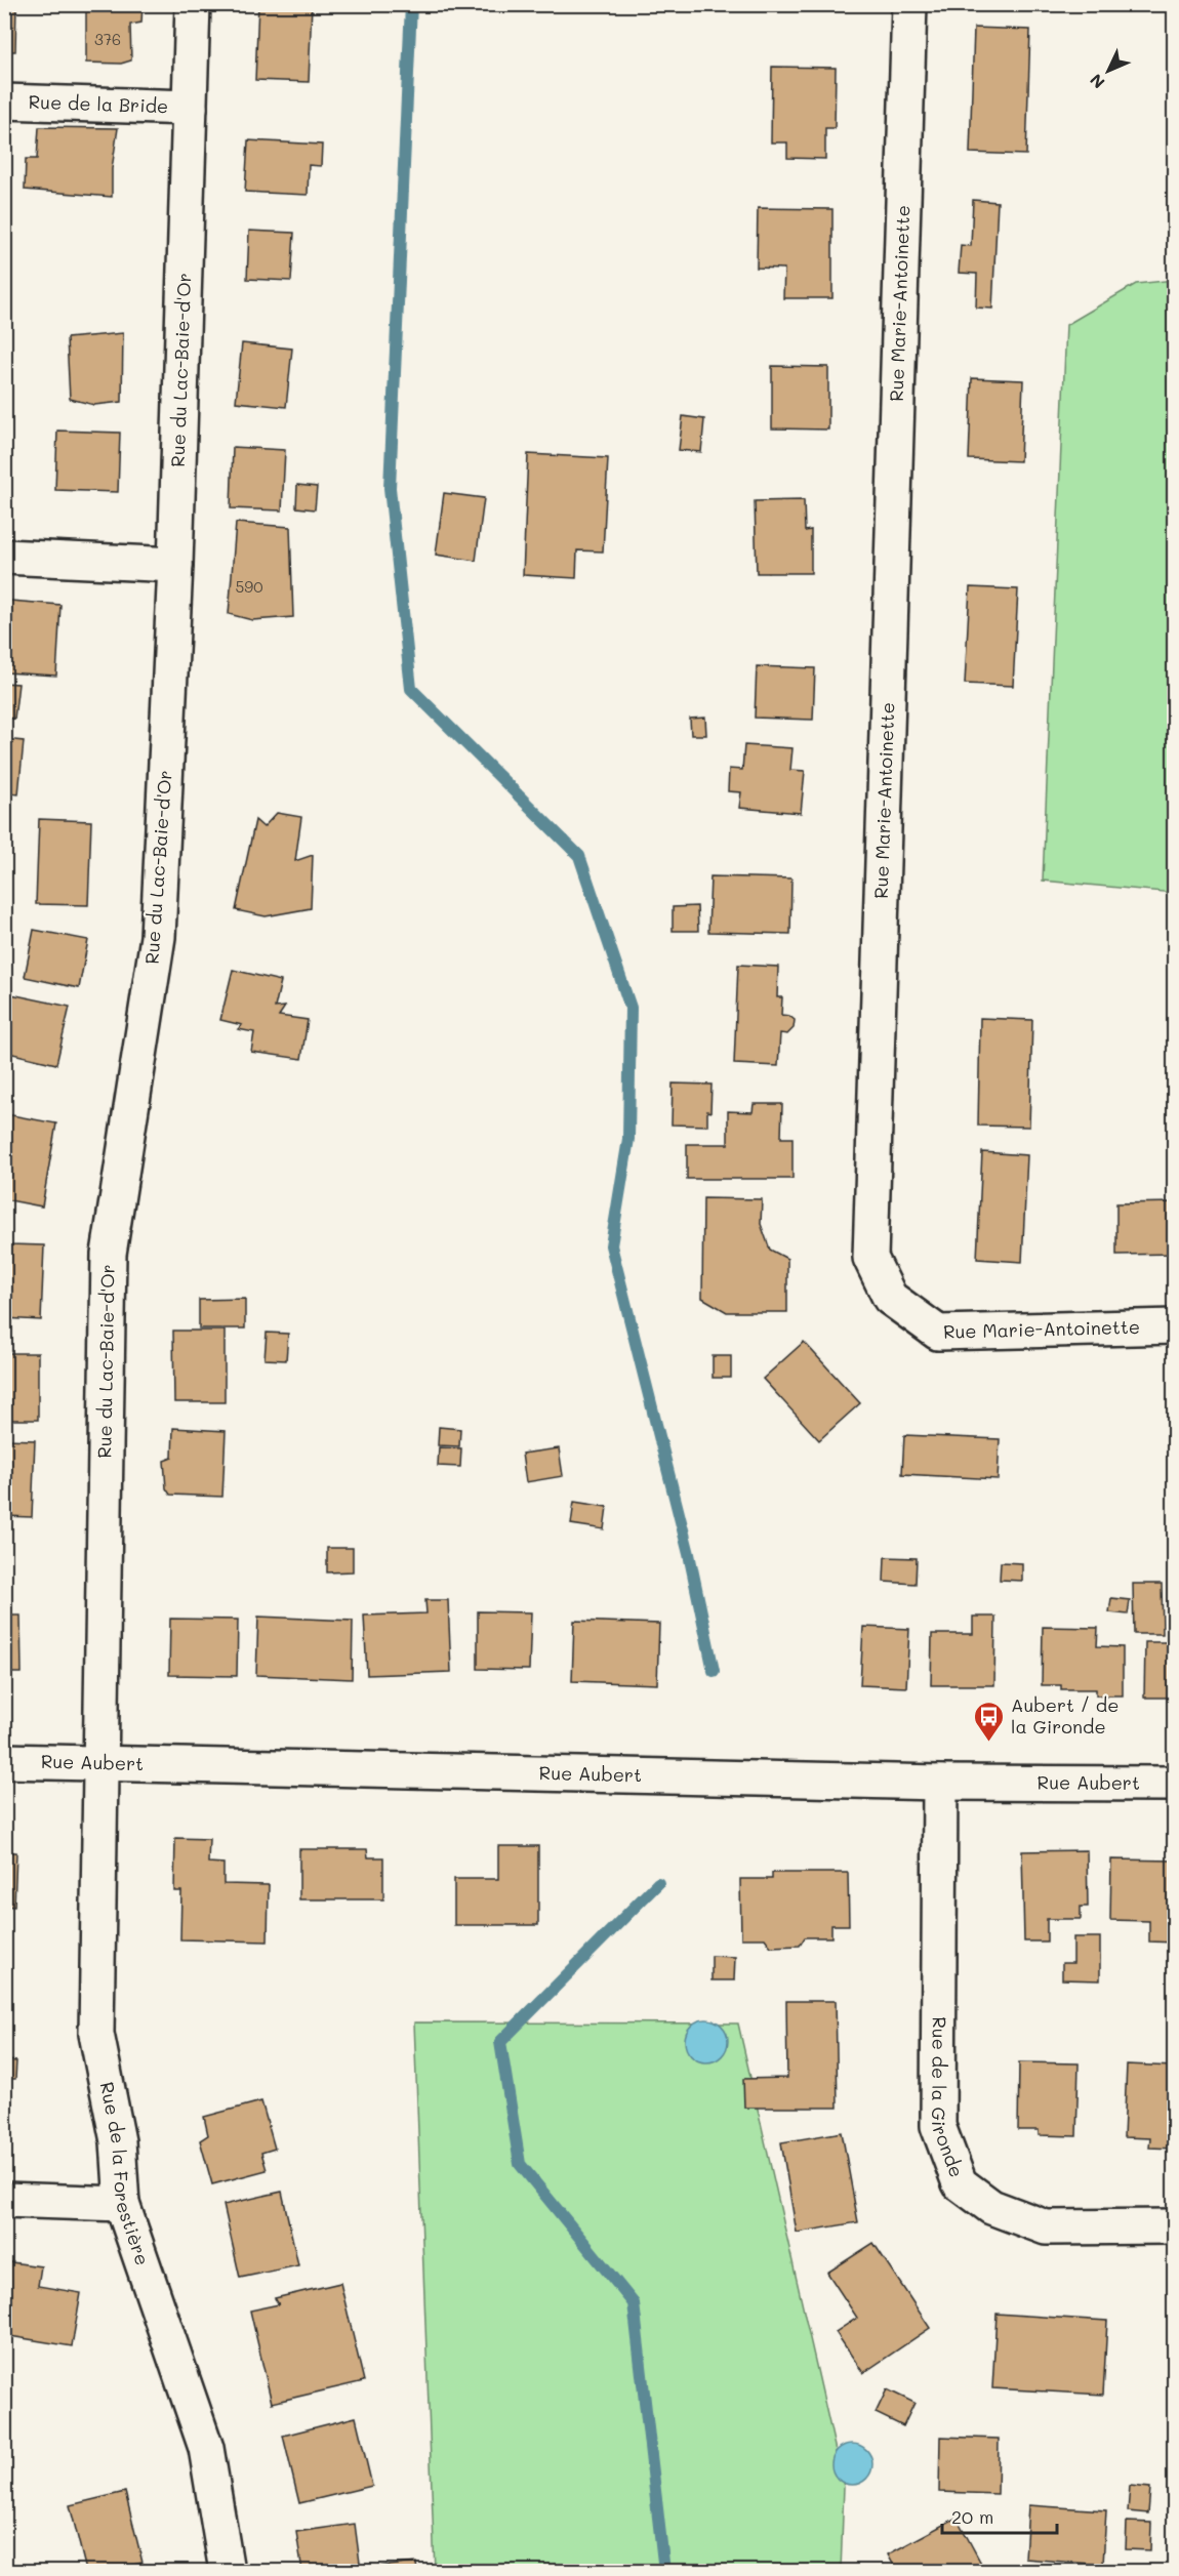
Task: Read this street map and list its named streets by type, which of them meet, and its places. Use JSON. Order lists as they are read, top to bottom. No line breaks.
{"streets":{"street":["Rue de la Bride","Rue Marie-Antoinette","Rue du Lac-Baie-d'Or","Rue Aubert","Rue de la Gironde","Rue de la Forestière"]},"crossings":[["Rue de la Bride","Rue du Lac-Baie-d'Or"],["Rue du Lac-Baie-d'Or","Rue Aubert"],["Rue du Lac-Baie-d'Or","Rue de la Forestière"],["Rue Aubert","Rue de la Gironde"],["Rue Aubert","Rue de la Forestière"]],"places":{"bus stop":["Aubert / de la Gironde"]},"house_numbers":["376","590"],"scale_bar":"20 m","north":"bottom left"}
